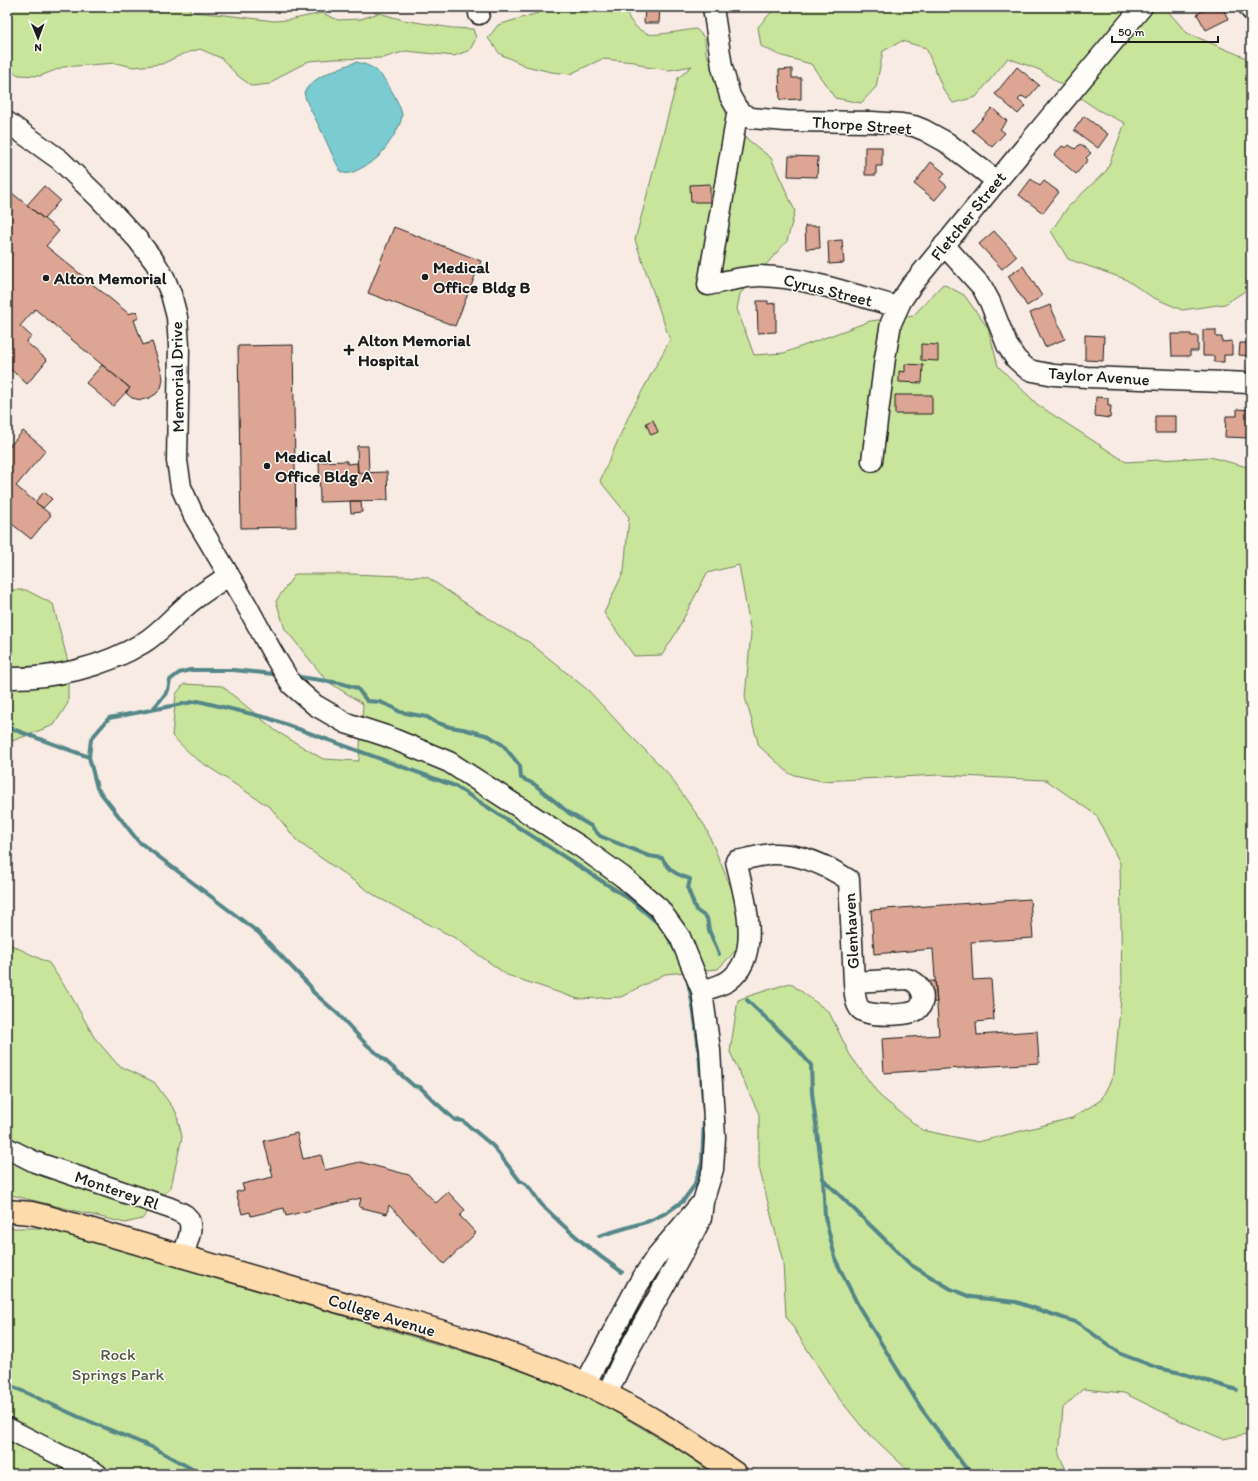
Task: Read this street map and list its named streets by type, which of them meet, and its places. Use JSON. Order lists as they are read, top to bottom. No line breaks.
{"streets":{"main road":["College Avenue"],"street":["Thorpe Street","Fletcher Street","Cyrus Street","Taylor Avenue","Memorial Drive","Glenhaven","Monterey Rl"]},"crossings":[["Thorpe Street","Fletcher Street"],["Thorpe Street","Cyrus Street"],["Fletcher Street","Cyrus Street"],["Fletcher Street","Taylor Avenue"],["Memorial Drive","Glenhaven"],["Memorial Drive","College Avenue"],["Monterey Rl","College Avenue"]],"parks":["Rock Springs Park"],"places":{"other":["Medical Office Bldg B","Alton Memorial","Medical Office Bldg A"],"health":["Alton Memorial Hospital"]},"scale_bar":"50 m","north":"bottom"}
